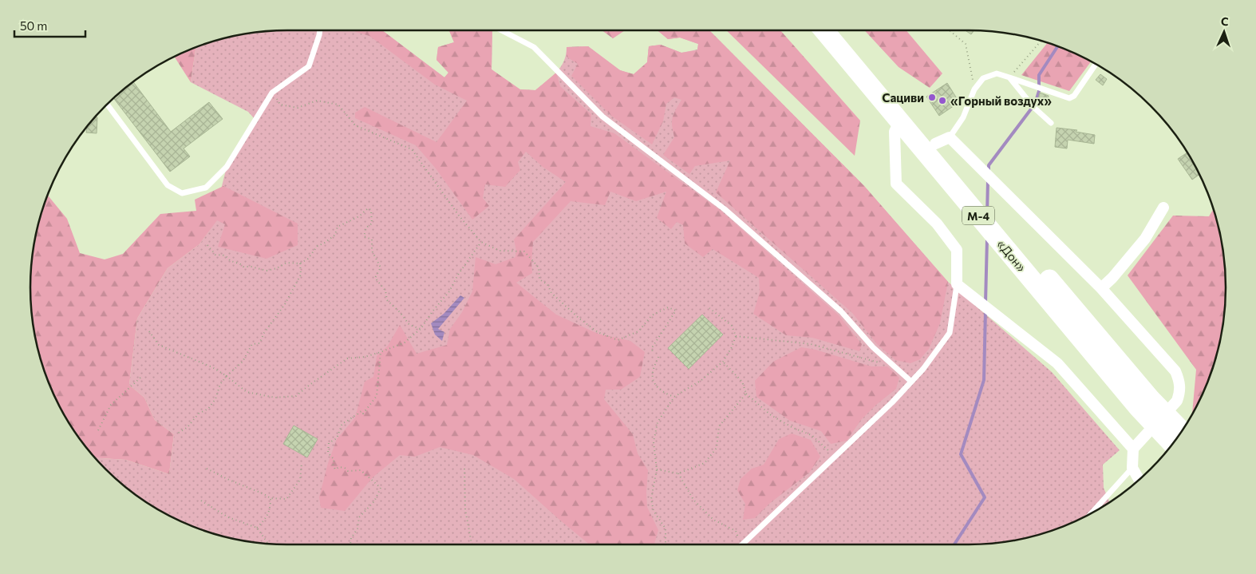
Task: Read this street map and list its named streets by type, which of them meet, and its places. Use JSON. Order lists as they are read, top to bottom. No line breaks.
{"streets":{"highway":["М-4","«Дон»"]},"places":["Сациви","«Горный воздух»"],"scale_bar":"50 m","north":"top"}
